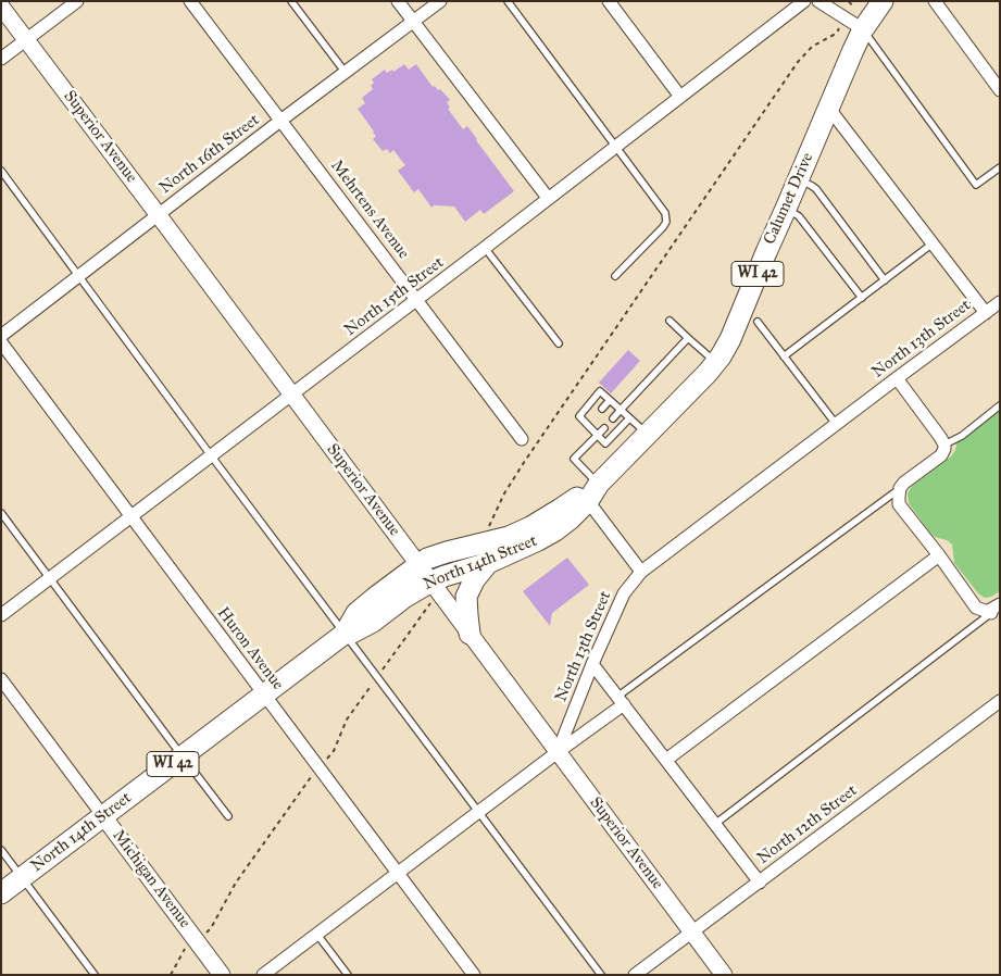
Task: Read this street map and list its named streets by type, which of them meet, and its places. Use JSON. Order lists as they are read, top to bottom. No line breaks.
{"streets":{"main road":["Calumet Drive","WI 42","North 14th Street"],"street":["Superior Avenue","North 16th Street","Mehrtens Avenue","North 15th Street","North 13th Street","Huron Avenue","North 12th Street","Michigan Avenue"]},"crossings":[["Superior Avenue","North 16th Street"],["Superior Avenue","North 15th Street"],["Superior Avenue","North 13th Street"],["Superior Avenue","North 14th Street"],["Superior Avenue","North 12th Street"],["North 16th Street","Mehrtens Avenue"],["Calumet Drive","North 14th Street"],["Mehrtens Avenue","North 15th Street"],["North 15th Street","Huron Avenue"],["North 14th Street","Huron Avenue"],["North 14th Street","Michigan Avenue"]]}
